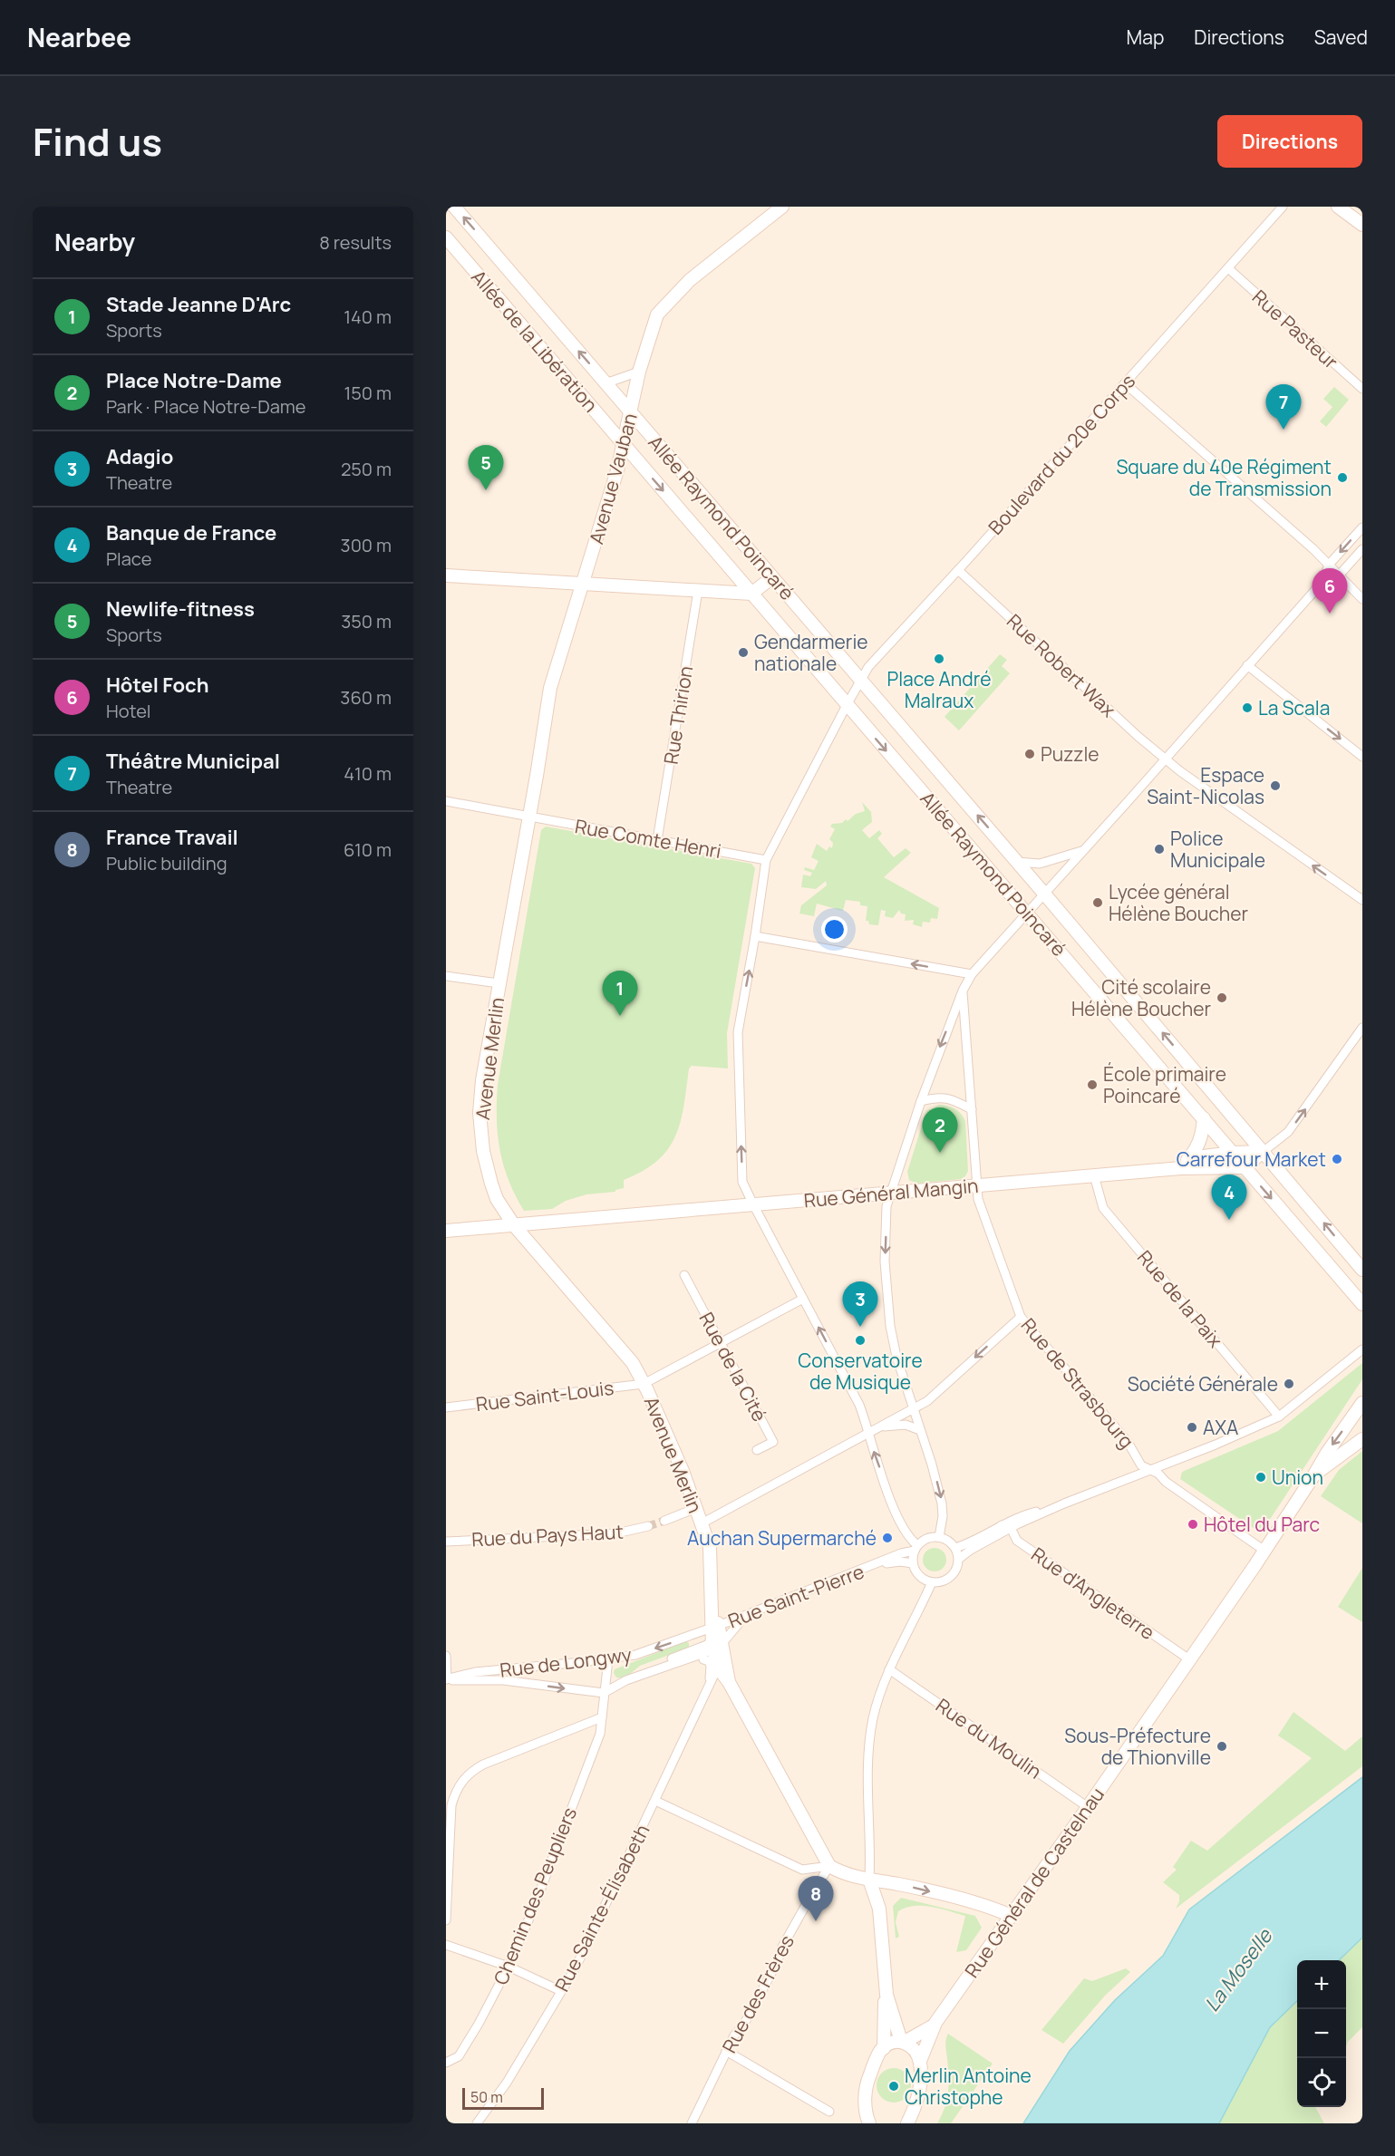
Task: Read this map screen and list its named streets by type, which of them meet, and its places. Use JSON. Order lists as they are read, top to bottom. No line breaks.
{"streets":{"main road":["Allée de la Libération","Avenue Vauban","Allée Raymond Poincaré","Avenue Merlin","Rue Général Mangin","Rue Général de Castelnau"],"street":["Rue Pasteur","Boulevard du 20e Corps","Rue Robert Wax","Rue Thirion","Rue Comte Henri","Rue de la Paix","Rue de la Cité","Rue de Strasbourg","Rue Saint-Louis","Rue du Pays Haut","Rue d'Angleterre","Rue Saint-Pierre","Rue de Longwy","Rue du Moulin","Chemin des Peupliers","Rue Sainte-Élisabeth","Rue des Frères"]},"crossings":[["Rue Pasteur","Boulevard du 20e Corps"],["Allée de la Libération","Avenue Vauban"],["Allée de la Libération","Allée Raymond Poincaré"],["Boulevard du 20e Corps","Allée Raymond Poincaré"],["Boulevard du 20e Corps","Rue Robert Wax"],["Boulevard du 20e Corps","Rue Comte Henri"],["Boulevard du 20e Corps","Rue Général Mangin"],["Boulevard du 20e Corps","Rue Saint-Pierre"],["Avenue Vauban","Allée Raymond Poincaré"],["Avenue Vauban","Avenue Merlin"],["Allée Raymond Poincaré","Rue Général Mangin"],["Rue Thirion","Rue Comte Henri"],["Rue Comte Henri","Avenue Merlin"],["Avenue Merlin","Rue Général Mangin"],["Avenue Merlin","Rue Saint-Louis"],["Avenue Merlin","Rue Saint-Pierre"],["Avenue Merlin","Rue de Longwy"],["Avenue Merlin","Rue Sainte-Élisabeth"],["Rue Général Mangin","Rue de la Paix"],["Rue Général Mangin","Rue de Strasbourg"],["Rue de Strasbourg","Rue Général de Castelnau"],["Rue d'Angleterre","Rue Général de Castelnau"],["Rue Saint-Pierre","Rue de Longwy"],["Rue Saint-Pierre","Rue Sainte-Élisabeth"],["Rue de Longwy","Chemin des Peupliers"],["Rue de Longwy","Rue Sainte-Élisabeth"],["Rue du Moulin","Rue Général de Castelnau"]],"one_way":["Rue Robert Wax"],"water":["La Moselle"],"places":["Square du 40e Régiment de Transmission","Gendarmerie nationale","Place André Malraux","La Scala","Puzzle","Espace Saint-Nicolas","Police Municipale","Lycée général Hélène Boucher","Cité scolaire Hélène Boucher","École primaire Poincaré","Carrefour Market","Conservatoire de Musique","Société Générale","AXA","Union","Hôtel du Parc","Auchan Supermarché","Sous-Préfecture de Thionville","Merlin Antoine Christophe"],"scale_bar":"50 m","page":{"header":"Nearbee","nav":["Map","Directions","Saved"],"title":"Find us","buttons":"Directions","heading":["Nearby","8 results"],"list":[{"mark":"1","name":"Stade Jeanne D'Arc","note":"Sports","value":"140 m"},{"mark":"2","name":"Place Notre-Dame","note":"Park · Place Notre-Dame","value":"150 m"},{"mark":"3","name":"Adagio","note":"Theatre","value":"250 m"},{"mark":"4","name":"Banque de France","note":"Place","value":"300 m"},{"mark":"5","name":"Newlife-fitness","note":"Sports","value":"350 m"},{"mark":"6","name":"Hôtel Foch","note":"Hotel","value":"360 m"},{"mark":"7","name":"Théâtre Municipal","note":"Theatre","value":"410 m"},{"mark":"8","name":"France Travail","note":"Public building","value":"610 m"}],"pins":["7","5","6","1","2","4","3","8"],"map_buttons":["+","−"],"scale":"50 m"}}
